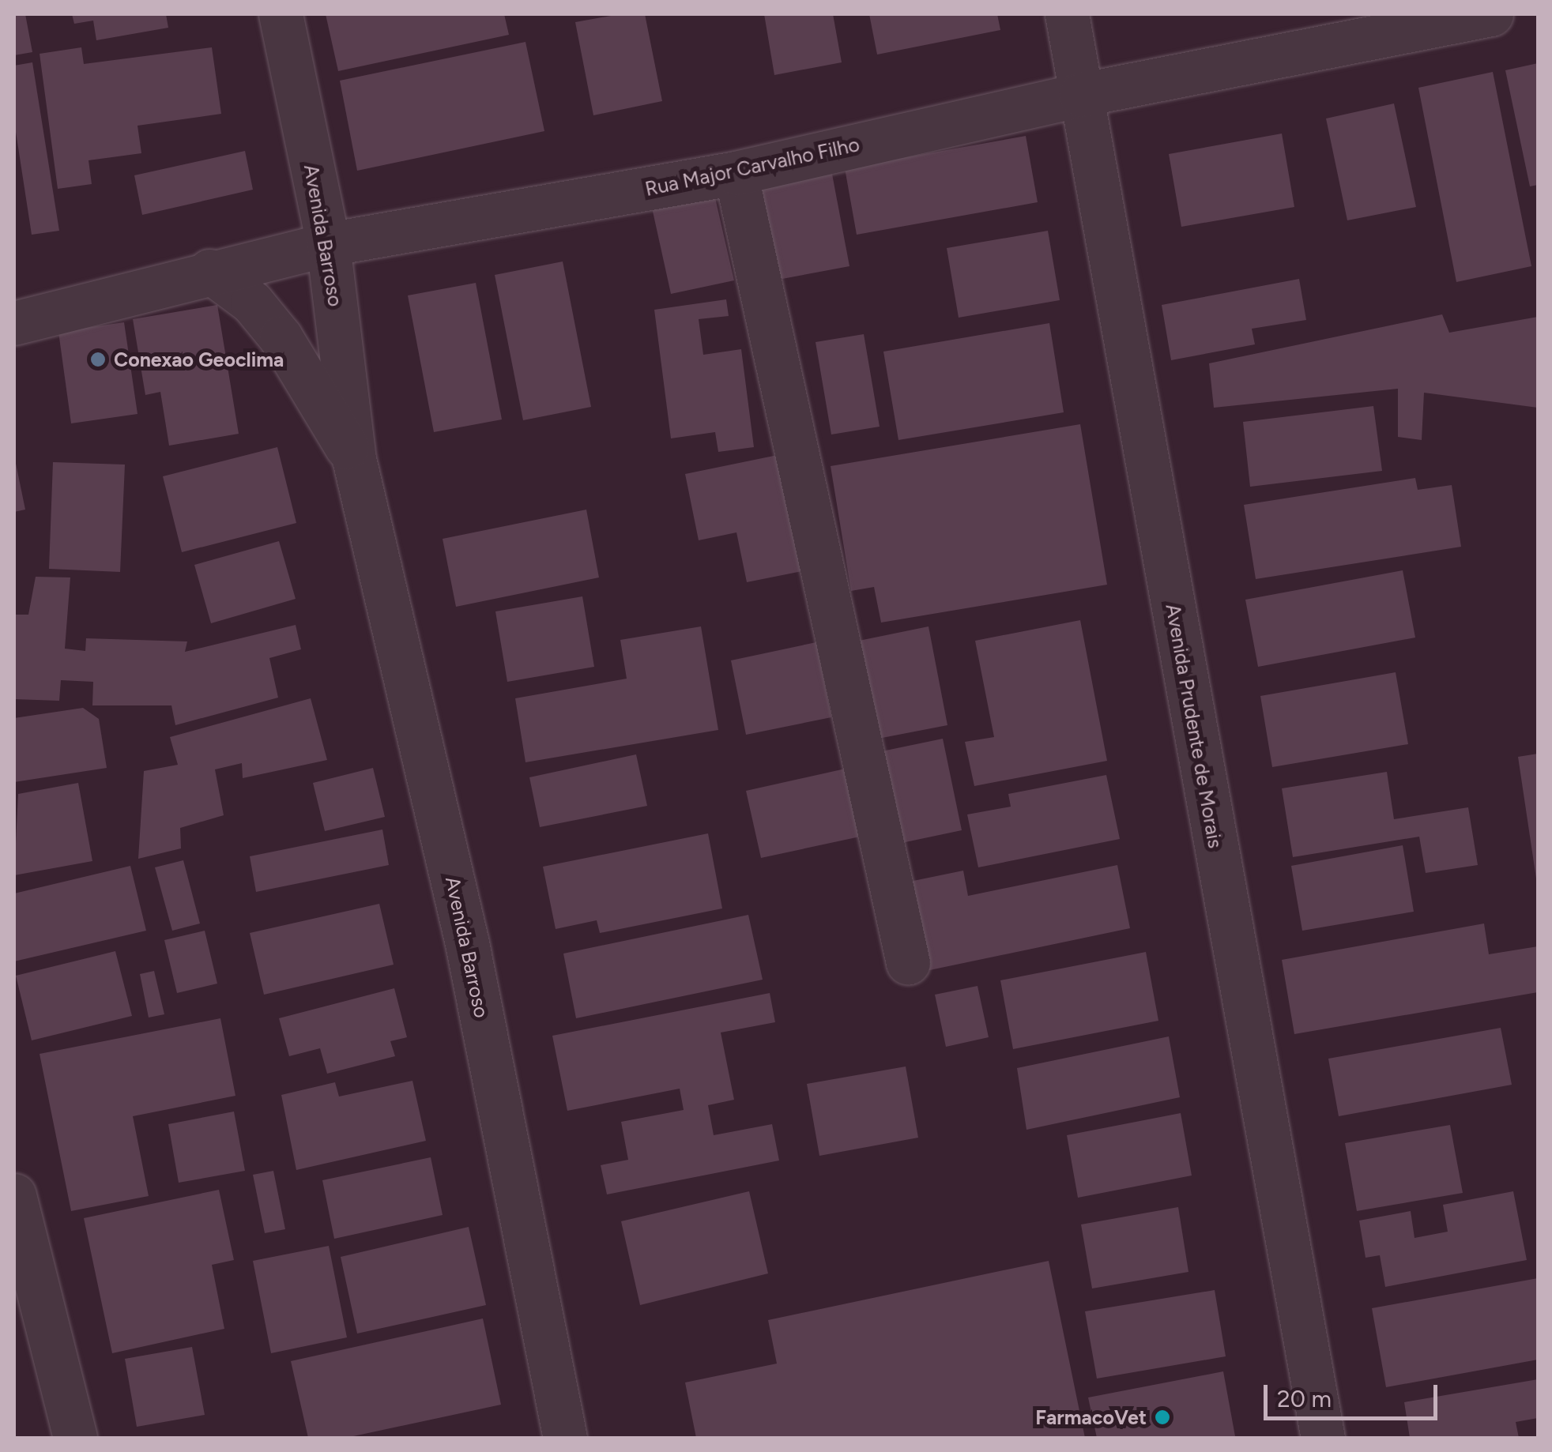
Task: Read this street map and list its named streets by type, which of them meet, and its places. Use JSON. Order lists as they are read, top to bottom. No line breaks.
{"streets":{"street":["Rua Major Carvalho Filho","Avenida Barroso","Avenida Prudente de Morais"]},"crossings":[["Rua Major Carvalho Filho","Avenida Barroso"],["Rua Major Carvalho Filho","Avenida Prudente de Morais"]],"places":["Conexao Geoclima","FarmacoVet"],"scale_bar":"20 m"}
